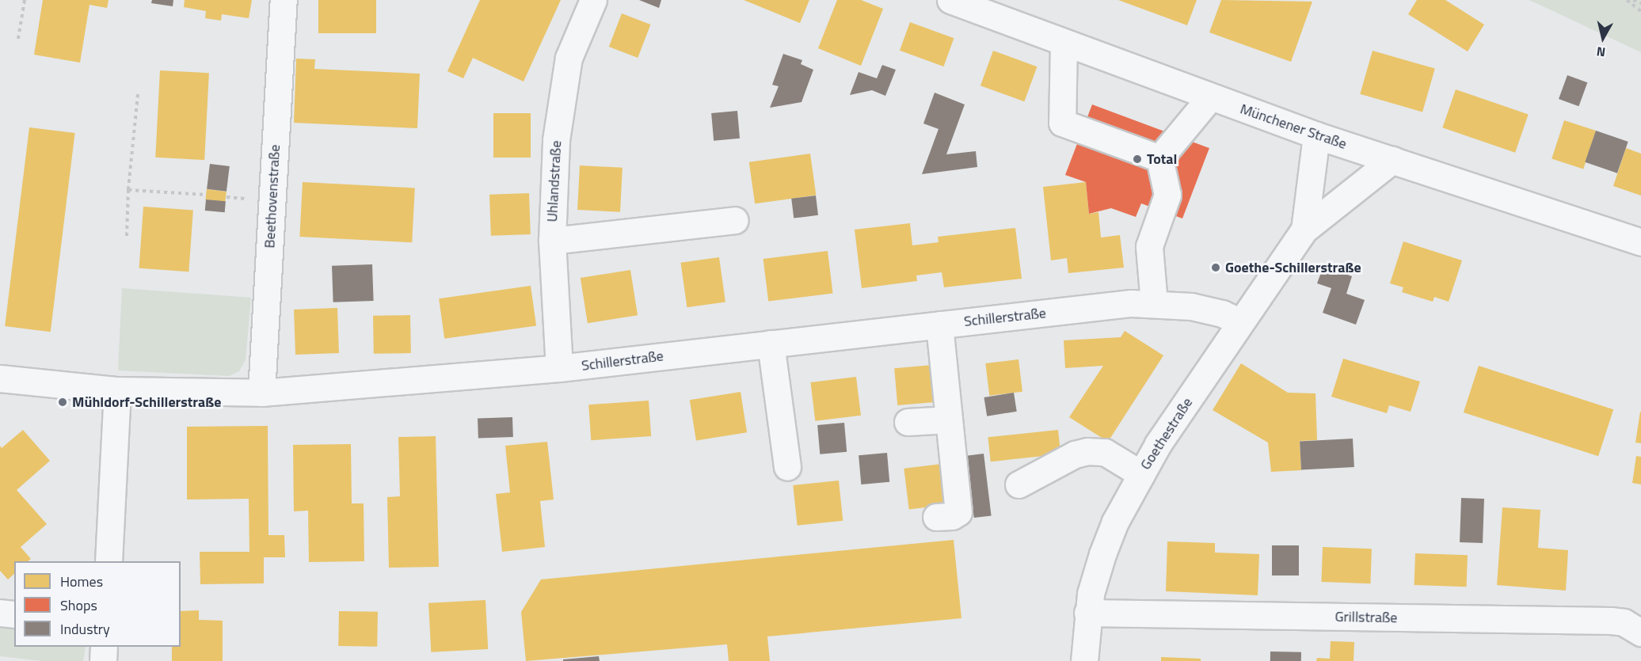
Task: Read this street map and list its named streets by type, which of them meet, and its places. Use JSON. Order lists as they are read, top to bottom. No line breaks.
{"streets":{"street":["Münchener Straße","Uhlandstraße","Beethovenstraße","Schillerstraße","Goethestraße","Grillstraße"]},"crossings":[["Münchener Straße","Goethestraße"],["Uhlandstraße","Schillerstraße"],["Beethovenstraße","Schillerstraße"],["Schillerstraße","Goethestraße"],["Goethestraße","Grillstraße"]],"places":["Total","Goethe-Schillerstraße","Mühldorf-Schillerstraße"],"legend":["Homes","Shops","Industry"],"north":"bottom"}
